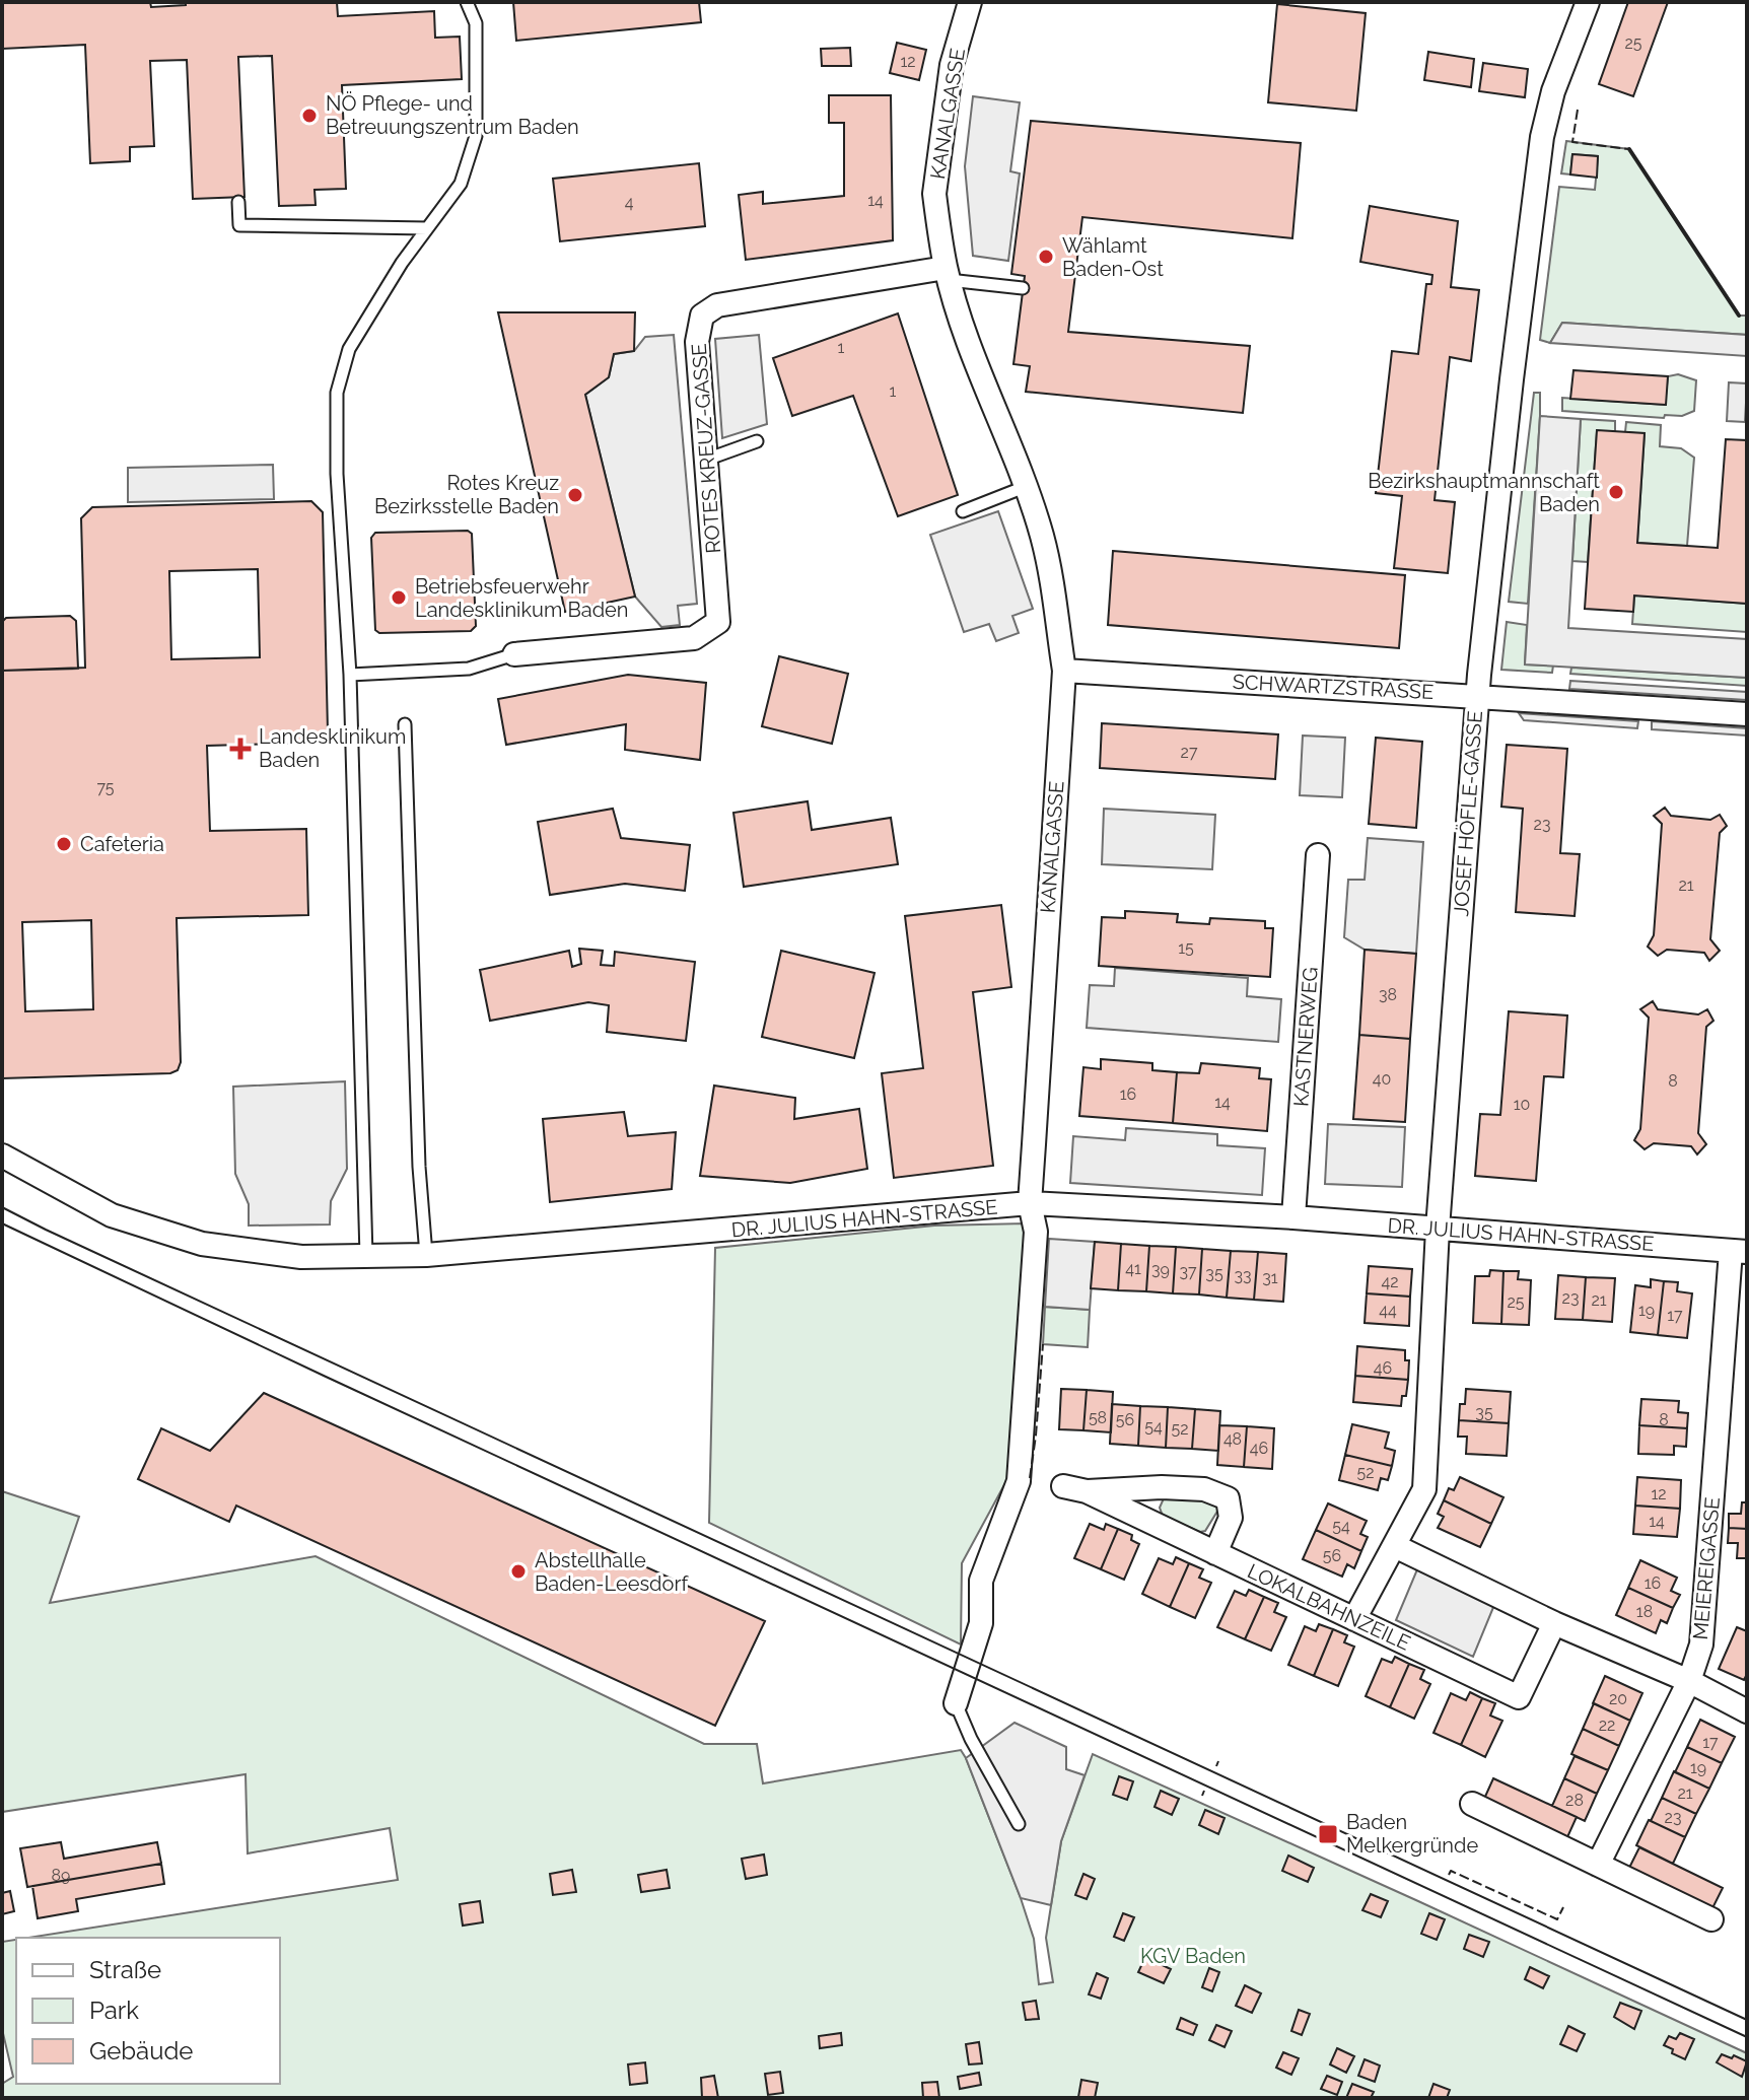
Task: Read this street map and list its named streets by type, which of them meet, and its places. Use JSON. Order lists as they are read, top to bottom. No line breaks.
{"streets":{"street":["KANALGASSE","ROTES KREUZ-GASSE","SCHWARTZSTRASSE","JOSEF HÖFLE-GASSE","KASTNERWEG","DR. JULIUS HAHN-STRASSE","MEIEREIGASSE","LOKALBAHNZEILE"]},"crossings":[["KANALGASSE","ROTES KREUZ-GASSE"],["KANALGASSE","SCHWARTZSTRASSE"],["KANALGASSE","DR. JULIUS HAHN-STRASSE"],["SCHWARTZSTRASSE","JOSEF HÖFLE-GASSE"],["JOSEF HÖFLE-GASSE","DR. JULIUS HAHN-STRASSE"],["JOSEF HÖFLE-GASSE","LOKALBAHNZEILE"],["KASTNERWEG","DR. JULIUS HAHN-STRASSE"],["DR. JULIUS HAHN-STRASSE","MEIEREIGASSE"]],"parks":["KGV Baden"],"places":{"other":["NÖ Pflege- und Betreuungszentrum Baden","Wählamt Baden-Ost","Bezirkshauptmannschaft Baden","Rotes Kreuz Bezirksstelle Baden","Betriebsfeuerwehr Landesklinikum Baden","Cafeteria","Abstellhalle Baden-Leesdorf"],"health":["Landesklinikum Baden"],"transit":["Baden Melkergründe"]},"house_numbers":["25","12","14","4","1","1","27","75","23","21","15","38","40","8","16","14","10","41","39","37","35","33","31","42","23","21","25","44","19","17","46","35","58","56","8","54","52","48","46","52","12","14","54","56","16","18","20","22","17","19","21","28","23","89"],"legend":["Straße","Park","Gebäude"]}
